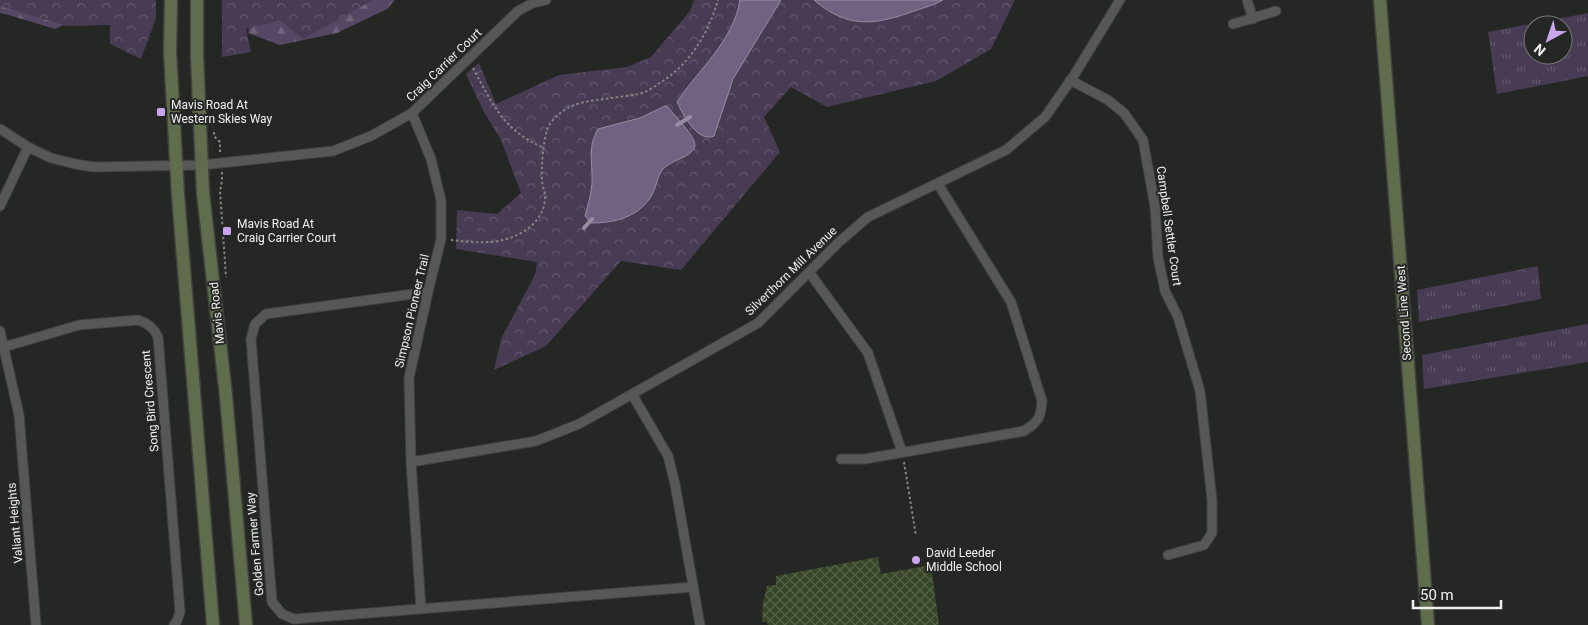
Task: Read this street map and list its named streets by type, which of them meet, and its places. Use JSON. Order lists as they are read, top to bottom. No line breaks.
{"streets":{"main road":["Mavis Road","Second Line West"],"street":["Craig Carrier Court","Campbell Settler Court","Silverthorn Mill Avenue","Simpson Pioneer Trail","Song Bird Crescent","Valiant Heights","Golden Farmer Way"]},"crossings":[["Craig Carrier Court","Simpson Pioneer Trail"],["Craig Carrier Court","Mavis Road"],["Campbell Settler Court","Silverthorn Mill Avenue"],["Silverthorn Mill Avenue","Simpson Pioneer Trail"],["Simpson Pioneer Trail","Golden Farmer Way"],["Song Bird Crescent","Valiant Heights"]],"places":{"transit":["Mavis Road At Western Skies Way","Mavis Road At Craig Carrier Court"],"other":["David Leeder Middle School"]},"scale_bar":"50 m","north":"bottom left"}
